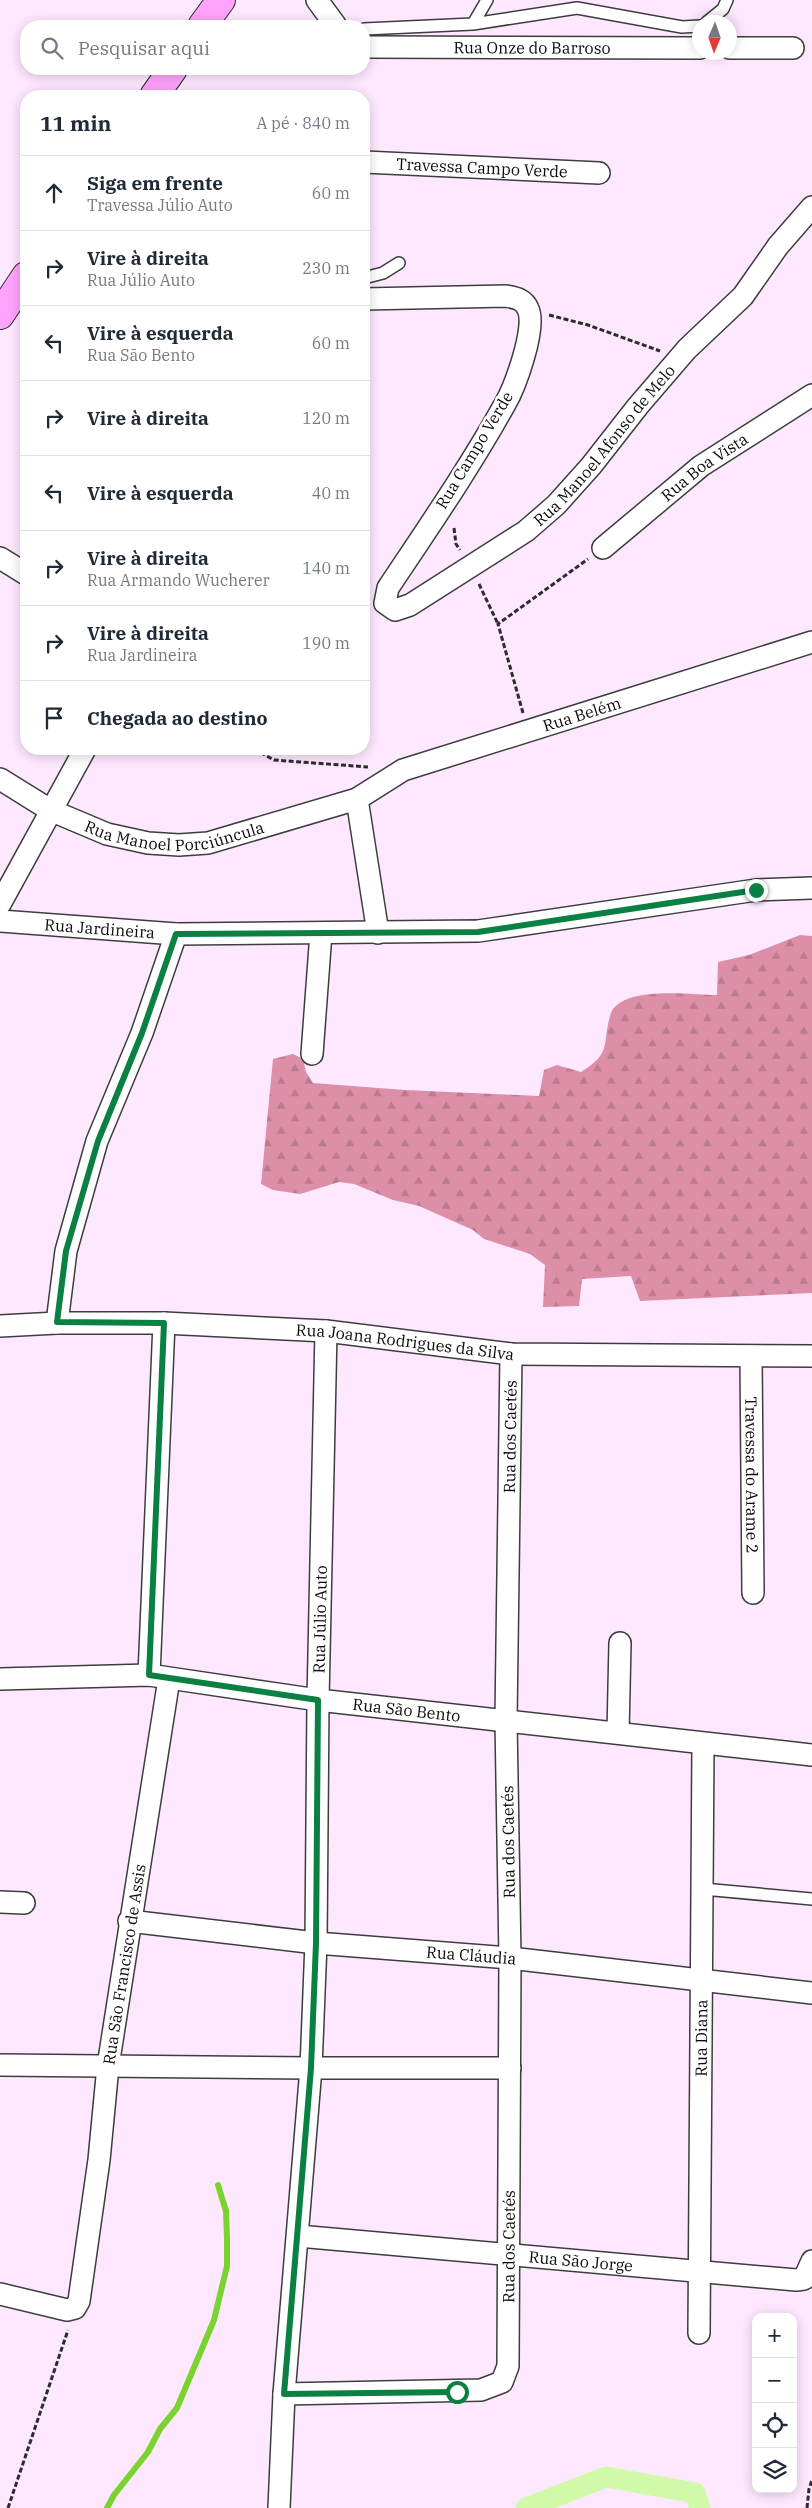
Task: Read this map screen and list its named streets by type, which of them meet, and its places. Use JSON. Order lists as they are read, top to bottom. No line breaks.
{"streets":{"street":["Rua Onze do Barroso","Travessa Campo Verde","Rua Manoel Afonso de Melo","Rua Campo Verde","Rua Boa Vista","Rua Belém","Rua Manoel Porciúncula","Rua Jardineira","Rua Joana Rodrigues da Silva","Rua dos Caetés","Travessa do Arame 2","Rua Júlio Auto","Rua São Bento","Rua Cláudia","Rua São Francisco de Assis","Rua Diana","Rua São Jorge"]},"crossings":[["Rua Manoel Afonso de Melo","Rua Campo Verde"],["Rua Belém","Rua Manoel Porciúncula"],["Rua Joana Rodrigues da Silva","Rua dos Caetés"],["Rua Joana Rodrigues da Silva","Travessa do Arame 2"],["Rua Joana Rodrigues da Silva","Rua Júlio Auto"],["Rua Joana Rodrigues da Silva","Rua São Francisco de Assis"],["Rua dos Caetés","Rua Júlio Auto"],["Rua dos Caetés","Rua São Bento"],["Rua dos Caetés","Rua Cláudia"],["Rua dos Caetés","Rua São Jorge"],["Rua Júlio Auto","Rua São Bento"],["Rua Júlio Auto","Rua Cláudia"],["Rua Júlio Auto","Rua São Jorge"],["Rua São Bento","Rua São Francisco de Assis"],["Rua São Bento","Rua Diana"],["Rua Cláudia","Rua São Francisco de Assis"],["Rua Cláudia","Rua Diana"],["Rua Diana","Rua São Jorge"]],"north":"bottom","page":{"search":"Pesquisar aqui","heading":["11 min","A pé · 840 m"],"list":[["Siga em frente","Travessa Júlio Auto","60 m"],["Vire à direita","Rua Júlio Auto","230 m"],["Vire à esquerda","Rua São Bento","60 m"],["Vire à direita","120 m"],["Vire à esquerda","40 m"],["Vire à direita","Rua Armando Wucherer","140 m"],["Vire à direita","Rua Jardineira","190 m"],"Chegada ao destino"],"map_buttons":["+","−"]}}
